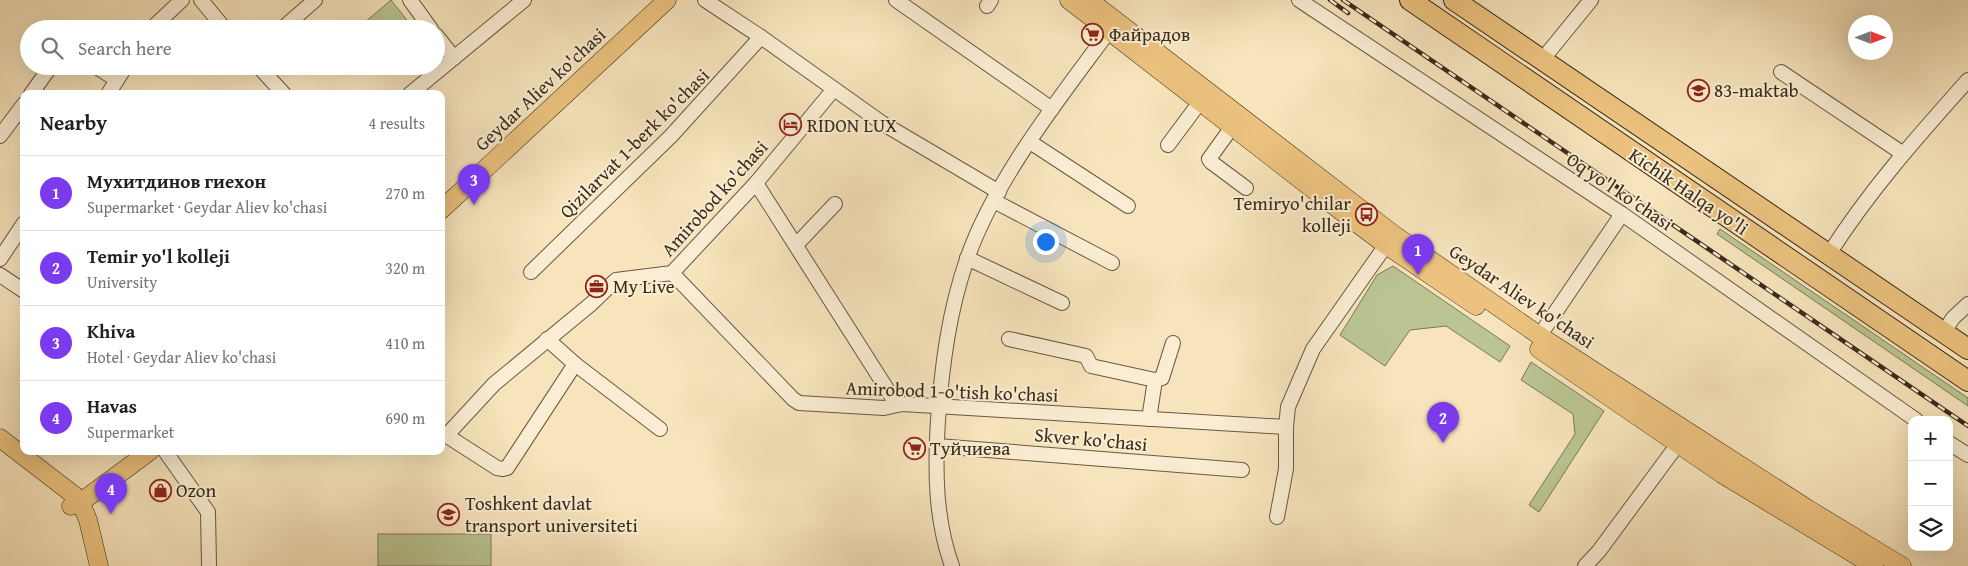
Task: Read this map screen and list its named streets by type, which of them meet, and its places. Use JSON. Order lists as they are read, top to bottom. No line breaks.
{"streets":{"highway":["Kichik Halqa yo'li"],"main road":["Geydar Aliev ko'chasi"],"street":["Qizilarvat 1-berk ko'chasi","Oq yo'l ko'chasi","Amirobod ko'chasi","Amirobod 1-o'tish ko'chasi","Skver ko'chasi"]},"crossings":[["Amirobod ko'chasi","Amirobod 1-o'tish ko'chasi"]],"places":{"supermarket":["Файрадов","Туйчиева"],"school or university":["83-maktab","Toshkent davlat transport universiteti"],"hotel":["RIDON LUX"],"bus stop":["Temiryo'chilar kolleji"],"office":["My Live"],"shop":["Ozon"]},"north":"right","page":{"search":"Search here","heading":["Nearby","4 results"],"list":[{"mark":"1","name":"Мухитдинов гиехон","note":"Supermarket · Geydar Aliev ko'chasi","value":"270 m"},{"mark":"2","name":"Temir yo'l kolleji","note":"University","value":"320 m"},{"mark":"3","name":"Khiva","note":"Hotel · Geydar Aliev ko'chasi","value":"410 m"},{"mark":"4","name":"Havas","note":"Supermarket","value":"690 m"}],"pins":["3","1","2","4"],"map_buttons":["+","−"]}}
